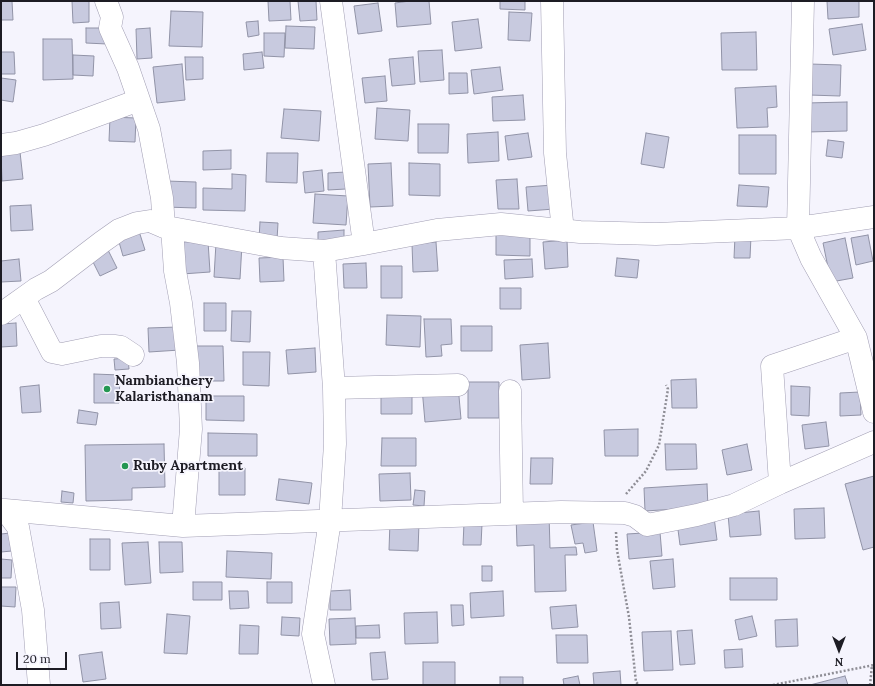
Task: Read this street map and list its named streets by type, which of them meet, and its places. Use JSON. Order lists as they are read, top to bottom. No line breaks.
{"places":["Nambianchery Kalaristhanam","Ruby Apartment"],"scale_bar":"20 m","north":"bottom"}
